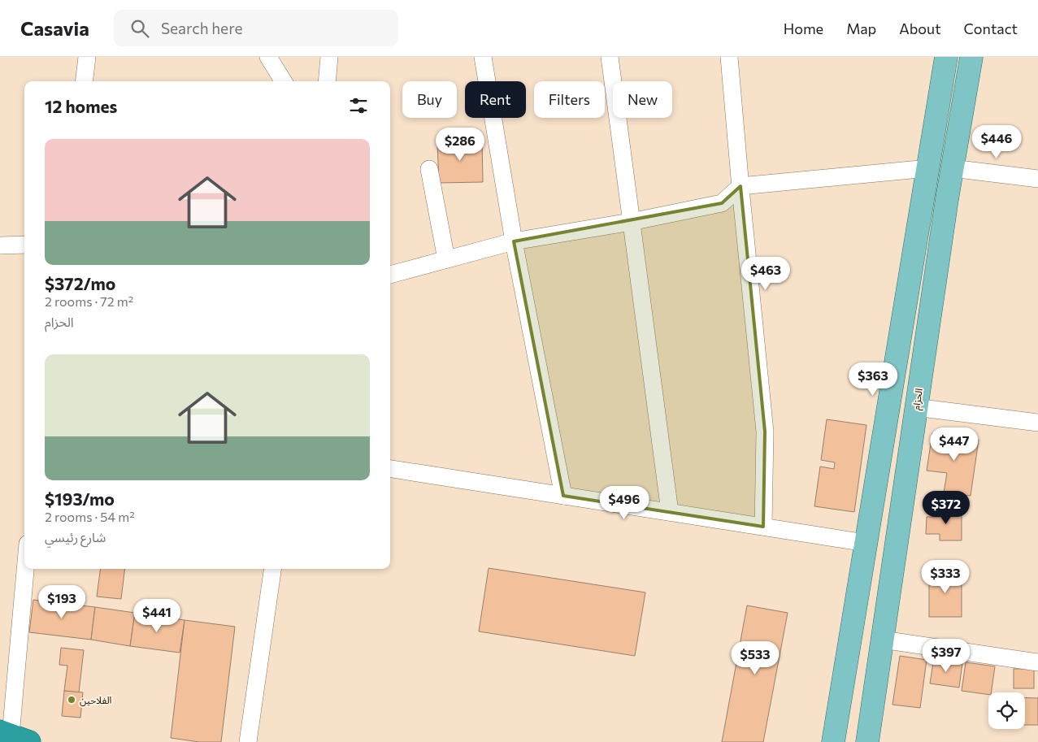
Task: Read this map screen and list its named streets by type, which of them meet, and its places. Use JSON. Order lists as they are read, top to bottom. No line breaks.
{"streets":{"main road":["الحزام"]},"places":["الفلاحين"],"page":{"header":"Casavia","search":"Search here","nav":["Home","Map","About","Contact"],"chip":["Buy","Rent","Filters","New"],"heading":"12 homes","price":["$446","$286","$463","$363","$447","$496","$372","$333","$193","$441","$397","$533"],"list":[{"name":"$372/mo","note":"2 rooms · 72 m² · الحزام"},{"name":"$193/mo","note":"2 rooms · 54 m² · شارع رئيسي"}]}}
